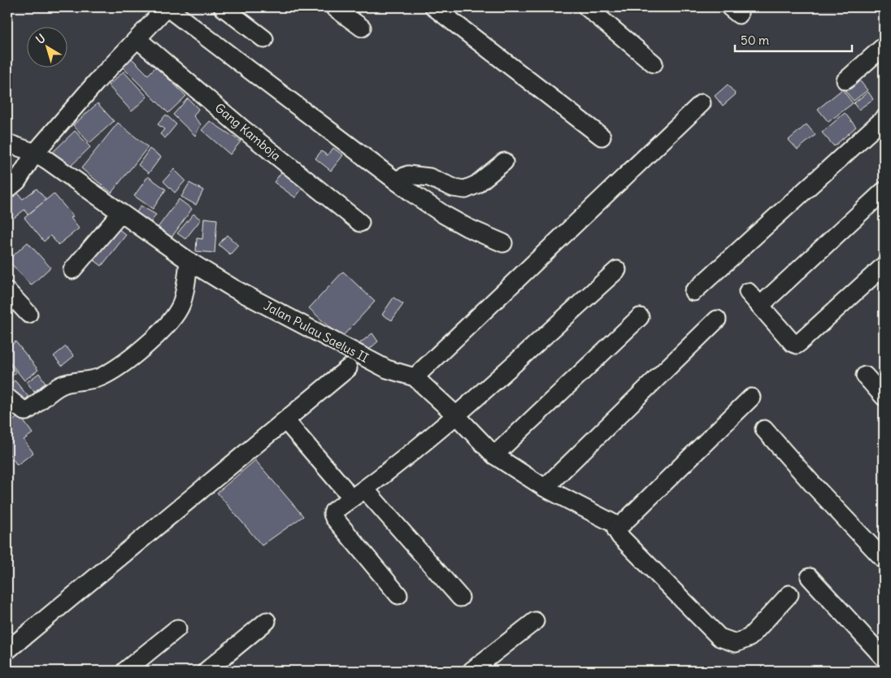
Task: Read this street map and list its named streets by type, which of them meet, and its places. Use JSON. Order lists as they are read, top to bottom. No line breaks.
{"streets":{"street":["Gang Kamboja","Jalan Pulau Saelus II"]},"scale_bar":"50 m","north":"top left"}
